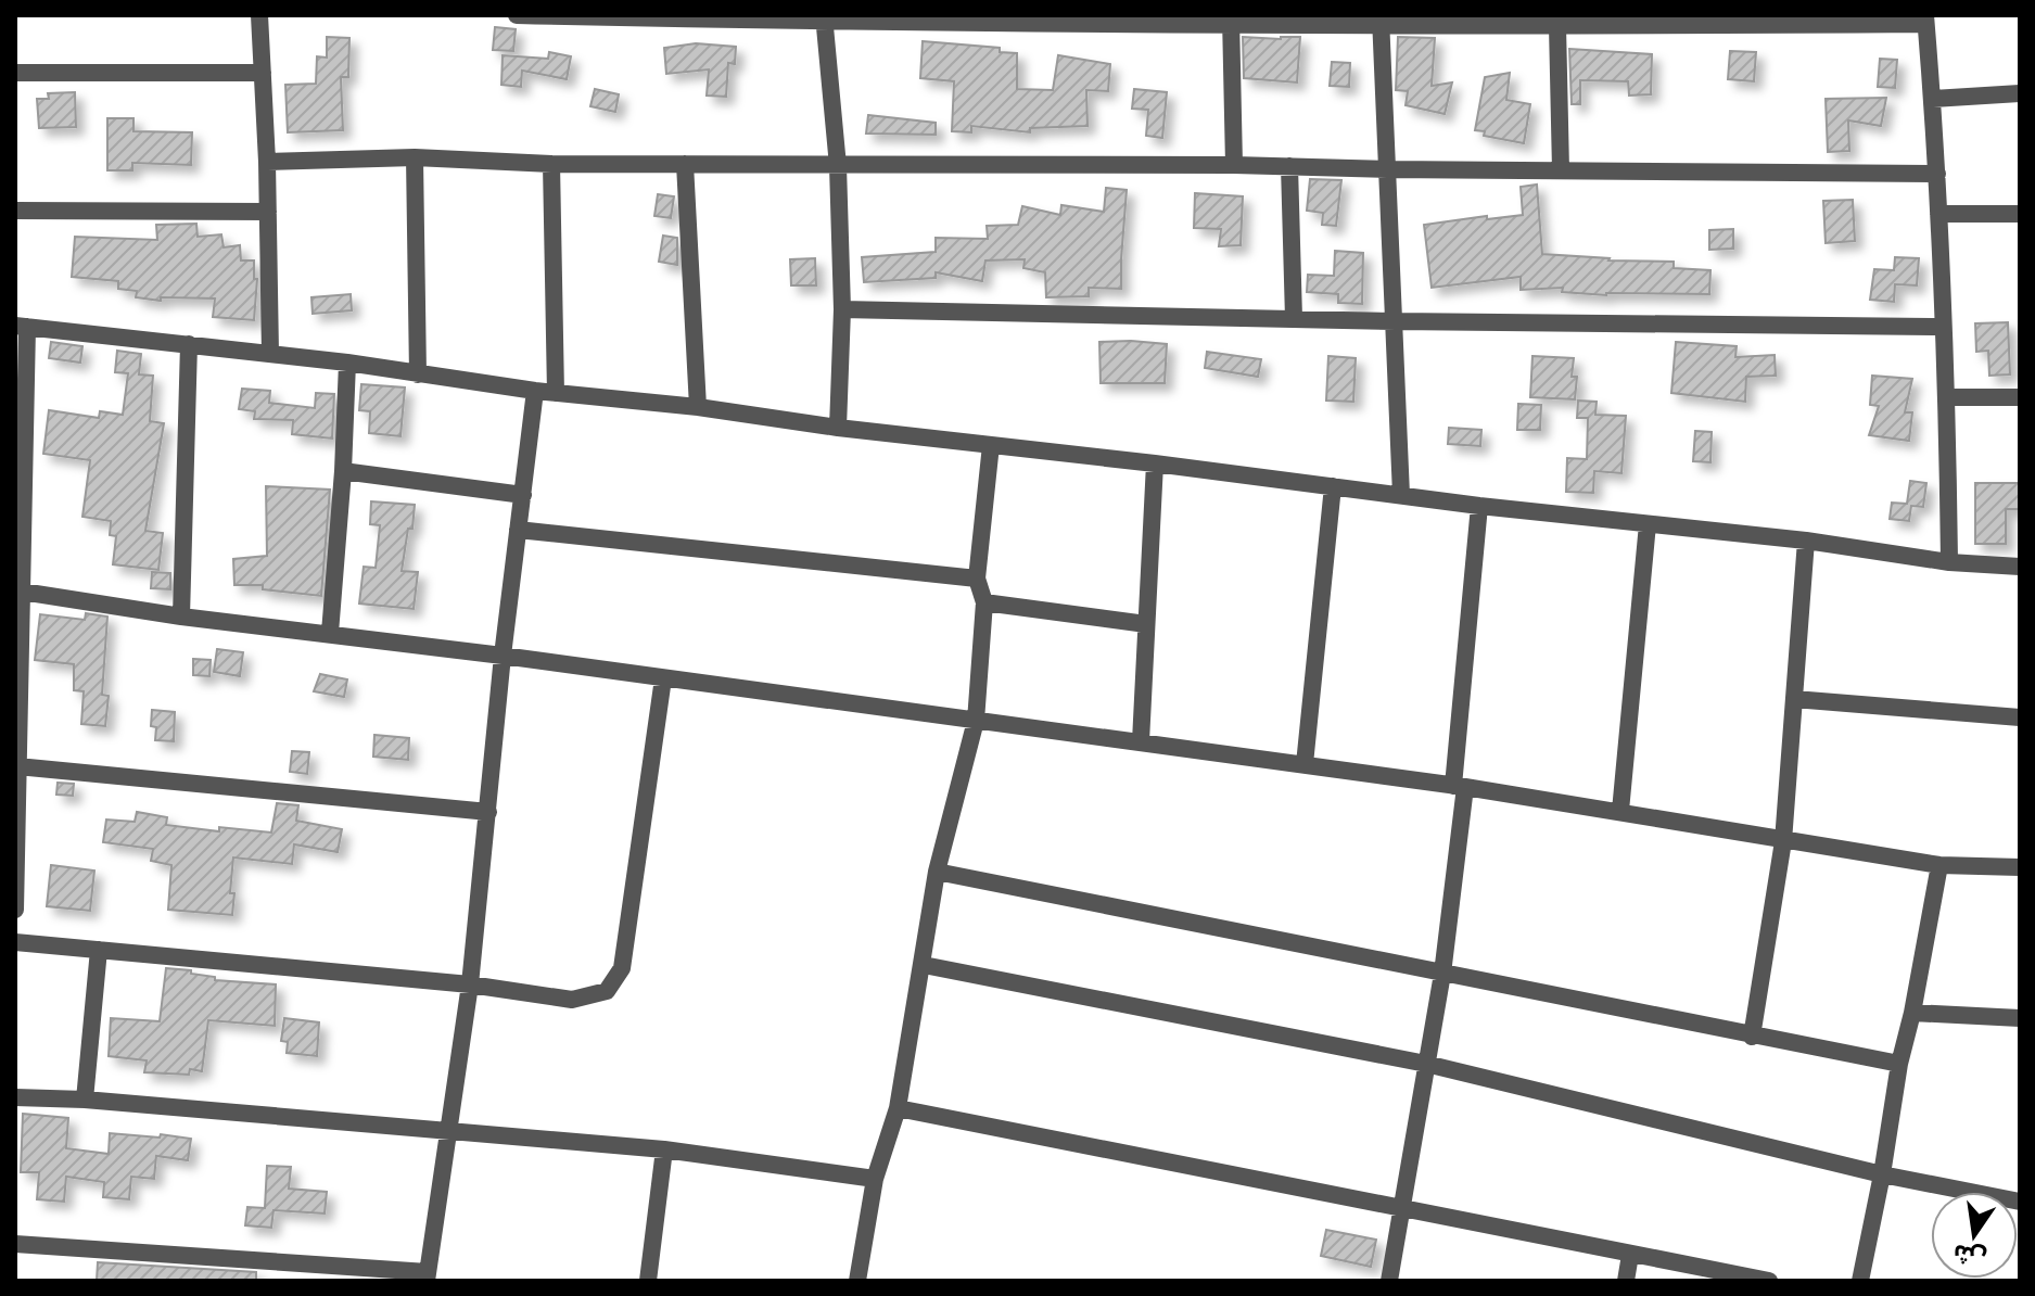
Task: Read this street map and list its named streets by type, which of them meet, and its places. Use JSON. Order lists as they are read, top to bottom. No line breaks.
{"north":"bottom"}
